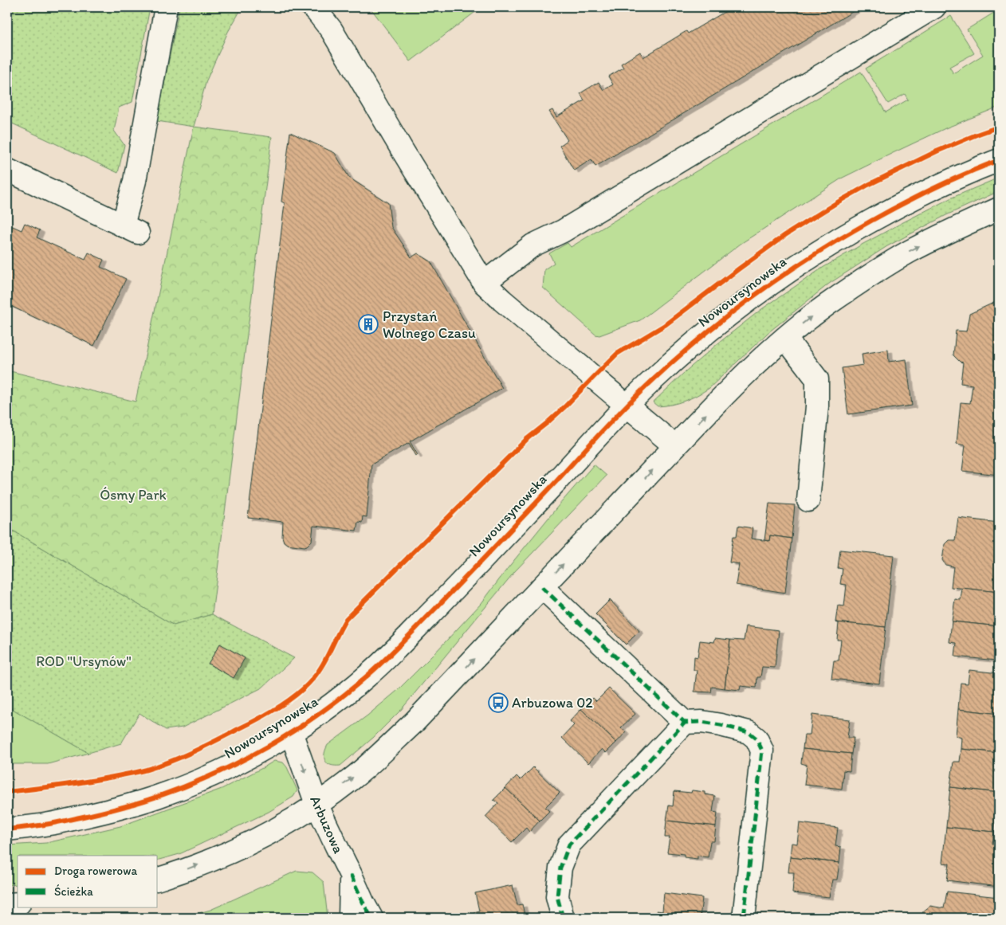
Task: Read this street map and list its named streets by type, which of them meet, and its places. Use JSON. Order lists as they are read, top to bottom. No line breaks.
{"streets":{"street":["Nowoursynowska","Arbuzowa"]},"crossings":[["Nowoursynowska","Arbuzowa"]],"one_way":["Arbuzowa"],"parks":["Ósmy Park","ROD \"Ursynów\""],"places":{"building":["Przystań Wolnego Czasu"],"bus stop":["Arbuzowa 02"]},"legend":["Droga rowerowa","Ścieżka"]}
